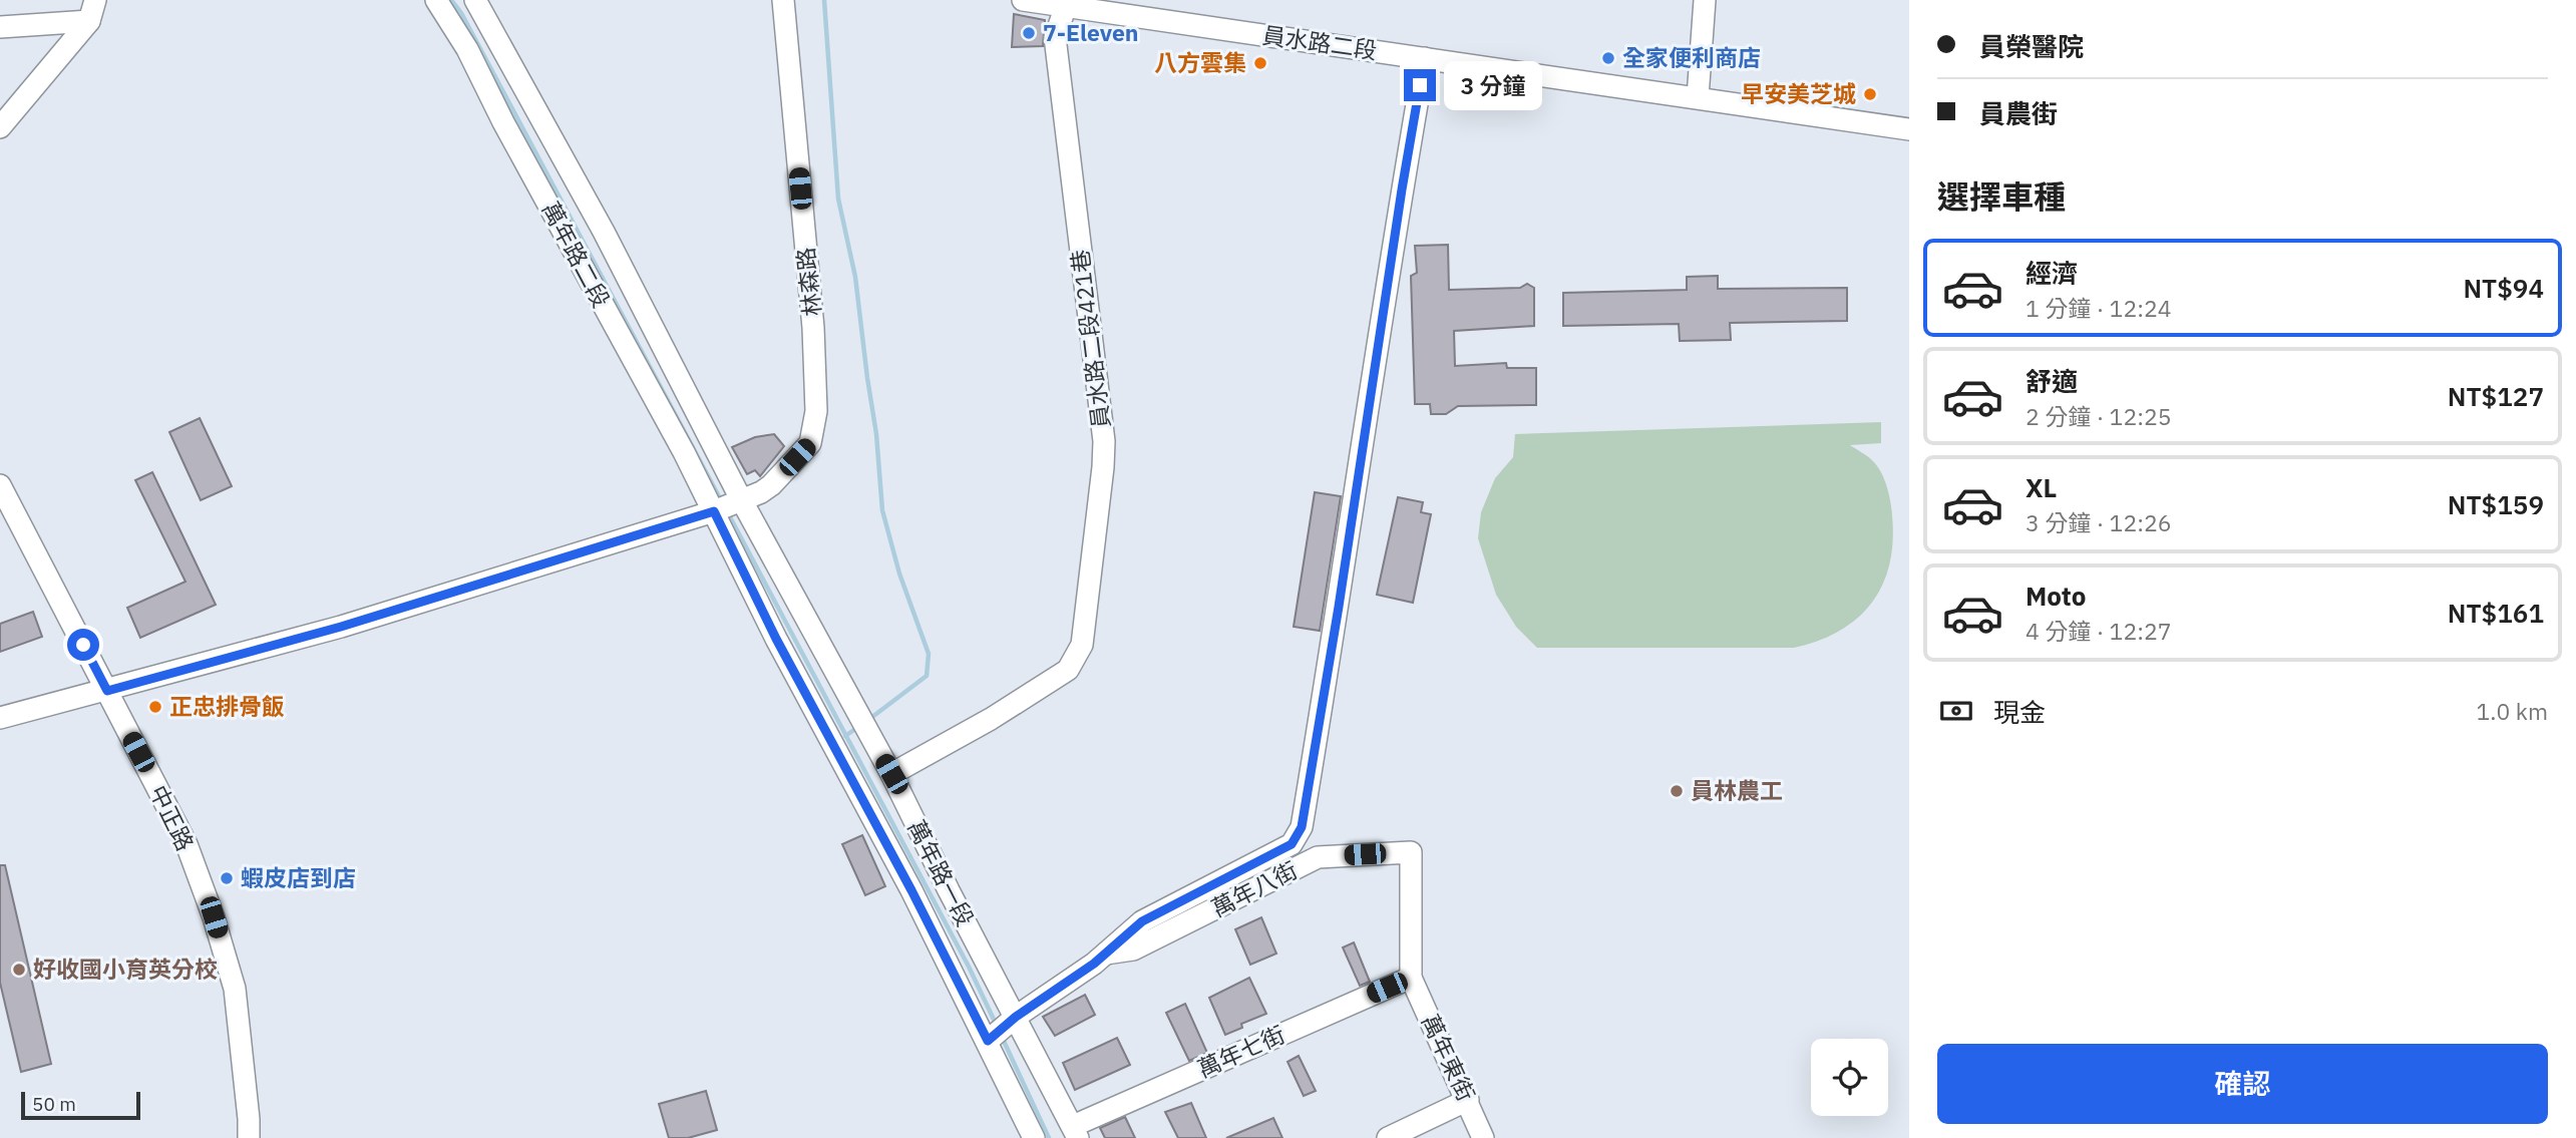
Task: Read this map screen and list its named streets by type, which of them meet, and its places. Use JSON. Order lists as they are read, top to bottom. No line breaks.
{"streets":{"street":["員水路二段","萬年路二段","林森路","員水路二段421巷","中正路","萬年路一段","萬年八街","萬年七街","萬年東街"]},"crossings":[["員水路二段","員水路二段421巷"],["萬年路二段","林森路"],["萬年路二段","萬年路一段"],["林森路","中正路"],["林森路","萬年路一段"],["員水路二段421巷","萬年路一段"],["萬年路一段","萬年七街"],["萬年八街","萬年東街"],["萬年七街","萬年東街"]],"places":["7-Eleven","全家便利商店","八方雲集","早安美芝城","正忠排骨飯","員林農工","蝦皮店到店","好收國小育英分校"],"scale_bar":"50 m","page":{"banner":["員榮醫院","員農街"],"bubble":"3 分鐘","heading":"選擇車種","list":[{"name":"經濟","note":"1 分鐘 · 12:24","value":"NT$94"},{"name":"舒適","note":"2 分鐘 · 12:25","value":"NT$127"},{"name":"XL","note":"3 分鐘 · 12:26","value":"NT$159"},{"name":"Moto","note":"4 分鐘 · 12:27","value":"NT$161"}],"pay":["現金","1.0 km"],"buttons":"確認","scale":"50 m"}}
